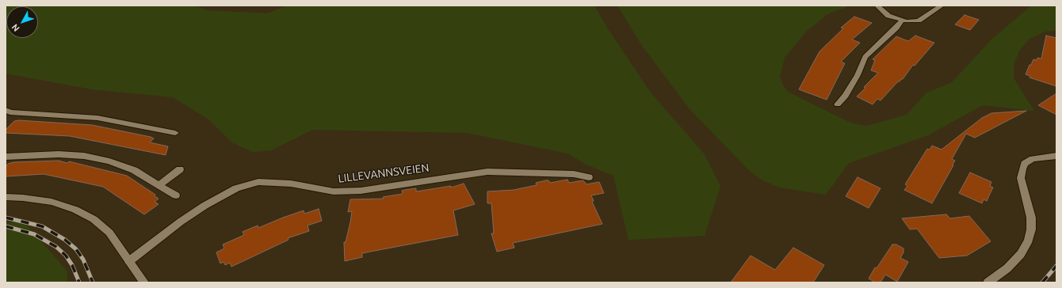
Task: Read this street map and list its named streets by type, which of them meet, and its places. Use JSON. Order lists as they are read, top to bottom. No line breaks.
{"streets":{"street":["LILLEVANNSVEIEN"]},"north":"bottom left"}
